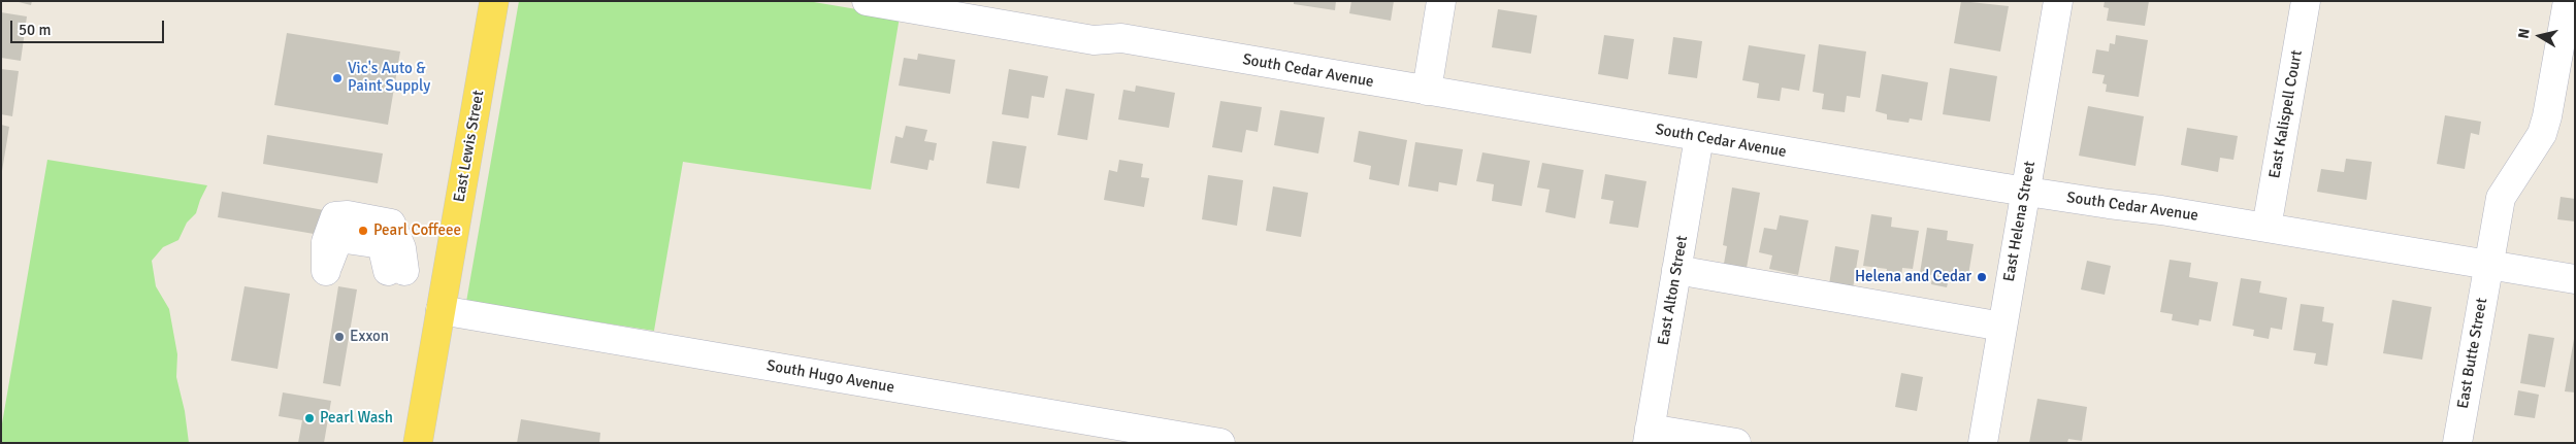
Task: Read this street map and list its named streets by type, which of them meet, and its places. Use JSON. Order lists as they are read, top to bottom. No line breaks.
{"streets":{"main road":["East Lewis Street"],"street":["South Cedar Avenue","East Kalispell Court","East Helena Street","East Alton Street","East Butte Street","South Hugo Avenue"]},"crossings":[["South Cedar Avenue","East Kalispell Court"],["South Cedar Avenue","East Helena Street"],["South Cedar Avenue","East Alton Street"],["South Cedar Avenue","East Butte Street"],["East Lewis Street","South Hugo Avenue"]],"places":["Vic's Auto & Paint Supply","Pearl Coffeee","Helena and Cedar","Exxon","Pearl Wash"],"scale_bar":"50 m","north":"left"}
